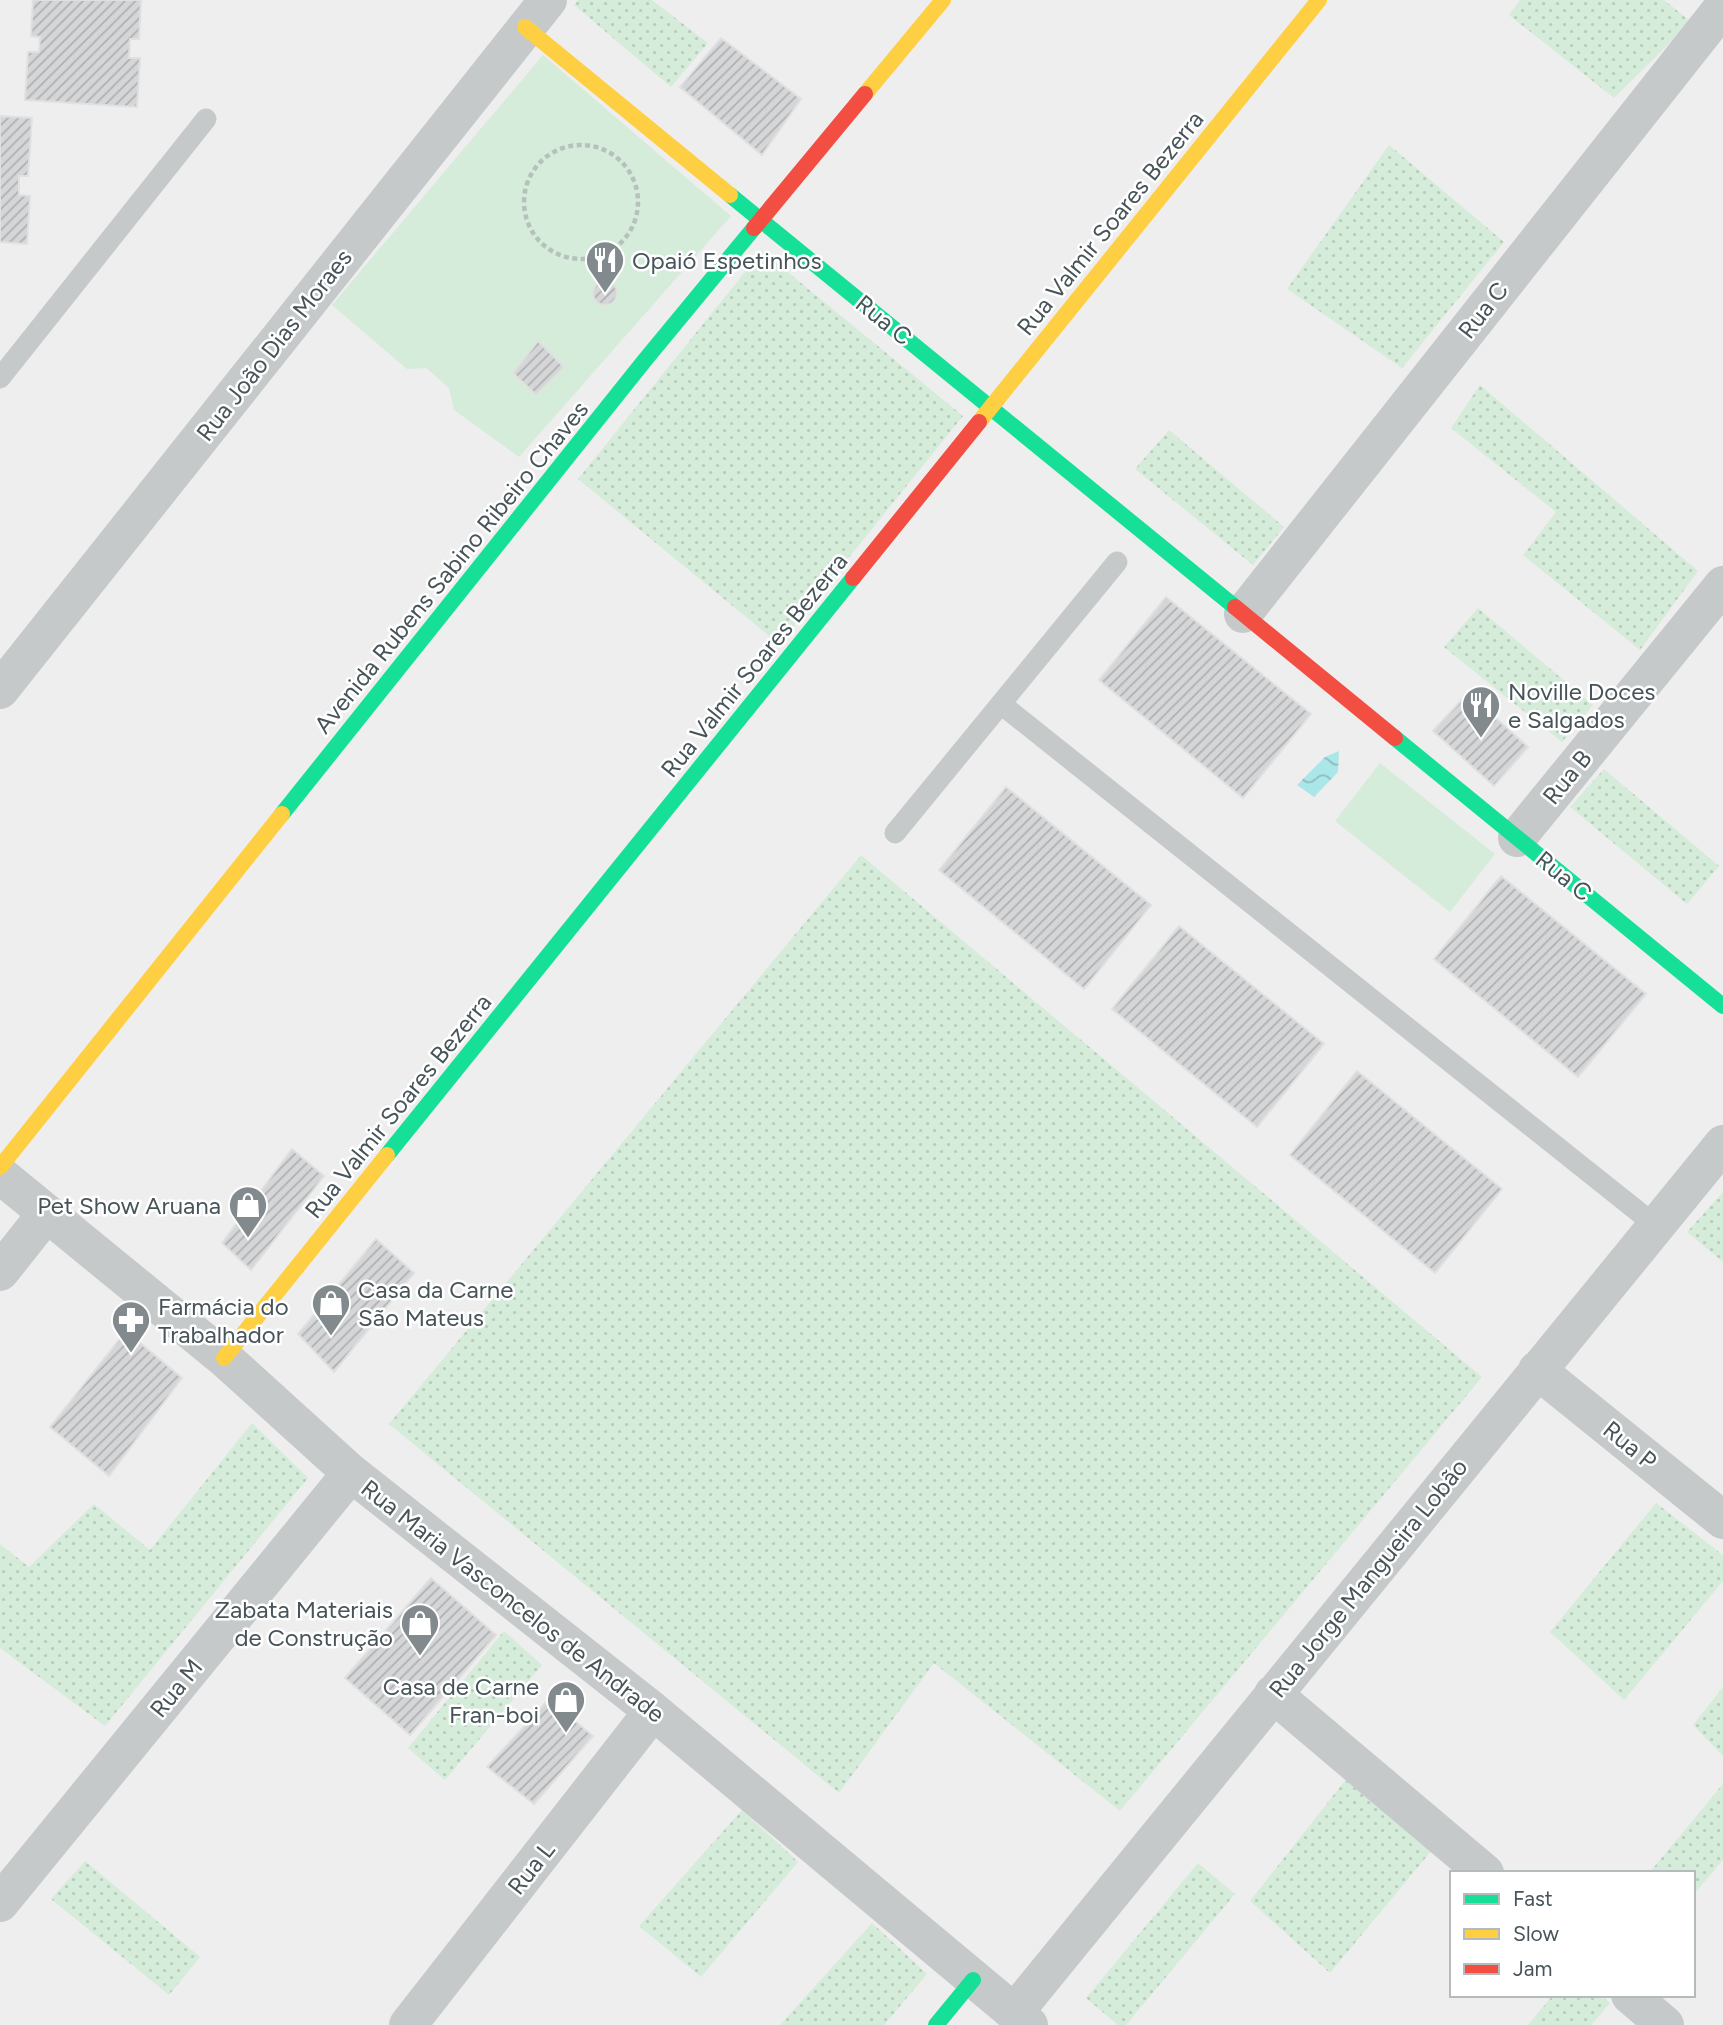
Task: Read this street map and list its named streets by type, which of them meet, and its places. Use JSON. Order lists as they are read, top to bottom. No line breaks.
{"streets":{"street":["Rua Valmir Soares Bezerra","Rua C","Rua João Dias Moraes","Avenida Rubens Sabino Ribeiro Chaves","Rua B","Rua P","Rua Jorge Mangueira Lobão","Rua Maria Vasconcelos de Andrade","Rua M","Rua L"]},"crossings":[["Rua Valmir Soares Bezerra","Rua C"],["Rua Valmir Soares Bezerra","Rua Maria Vasconcelos de Andrade"],["Rua C","Rua João Dias Moraes"],["Rua C","Avenida Rubens Sabino Ribeiro Chaves"],["Rua C","Rua B"],["Rua P","Rua Jorge Mangueira Lobão"],["Rua Jorge Mangueira Lobão","Rua Maria Vasconcelos de Andrade"],["Rua Maria Vasconcelos de Andrade","Rua M"],["Rua Maria Vasconcelos de Andrade","Rua L"]],"places":{"restaurant":["Opaió Espetinhos","Noville Doces e Salgados"],"shop":["Pet Show Aruana","Casa da Carne São Mateus","Zabata Materiais de Construção","Casa de Carne Fran-boi"],"pharmacy":["Farmácia do Trabalhador"]},"legend":["Fast","Slow","Jam"]}
